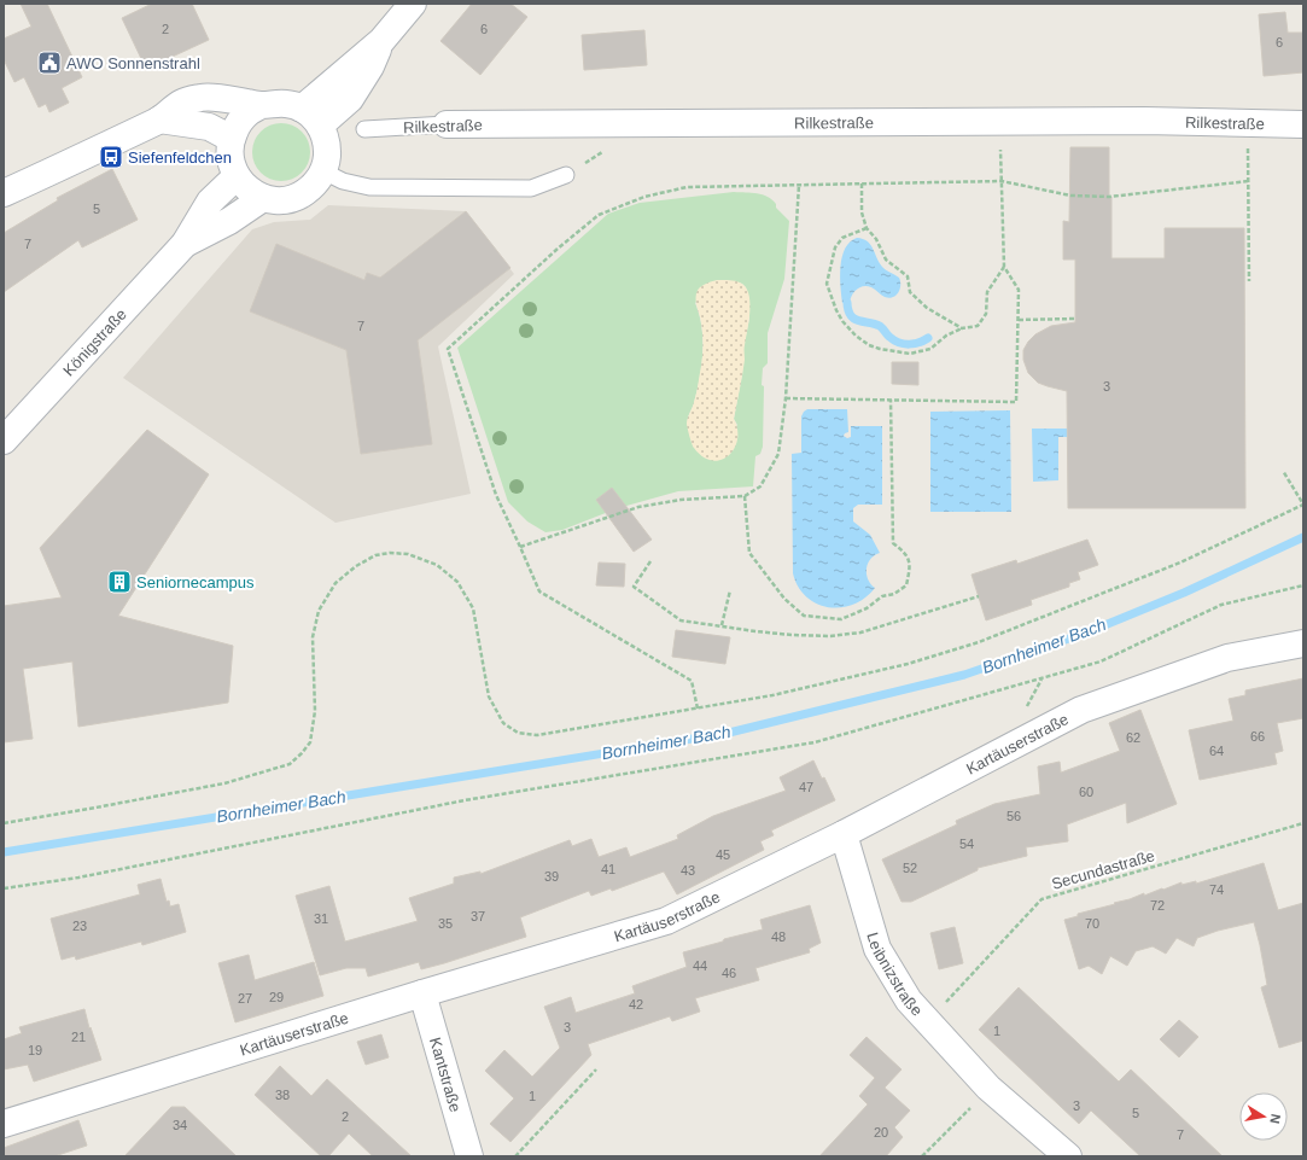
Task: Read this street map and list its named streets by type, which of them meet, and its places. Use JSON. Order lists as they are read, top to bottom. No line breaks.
{"streets":{"street":["Rilkestraße","Königstraße","Kartäuserstraße","Leibnizstraße","Kantstraße"],"path":["Secundastraße"]},"crossings":[["Kartäuserstraße","Leibnizstraße"],["Kartäuserstraße","Kantstraße"],["Secundastraße","Leibnizstraße"]],"water":["Bornheimer Bach"],"places":{"public building":["AWO Sonnenstrahl"],"bus stop":["Siefenfeldchen"],"building":["Seniornecampus"]},"house_numbers":["2","6","6","5","7","7","3","66","62","64","47","60","56","54","45","52","41","43","39","74","72","37","31","35","70","23","48","44","46","29","27","42","3","1","21","19","38","1","3","5","2","34","20","7"],"north":"right"}
